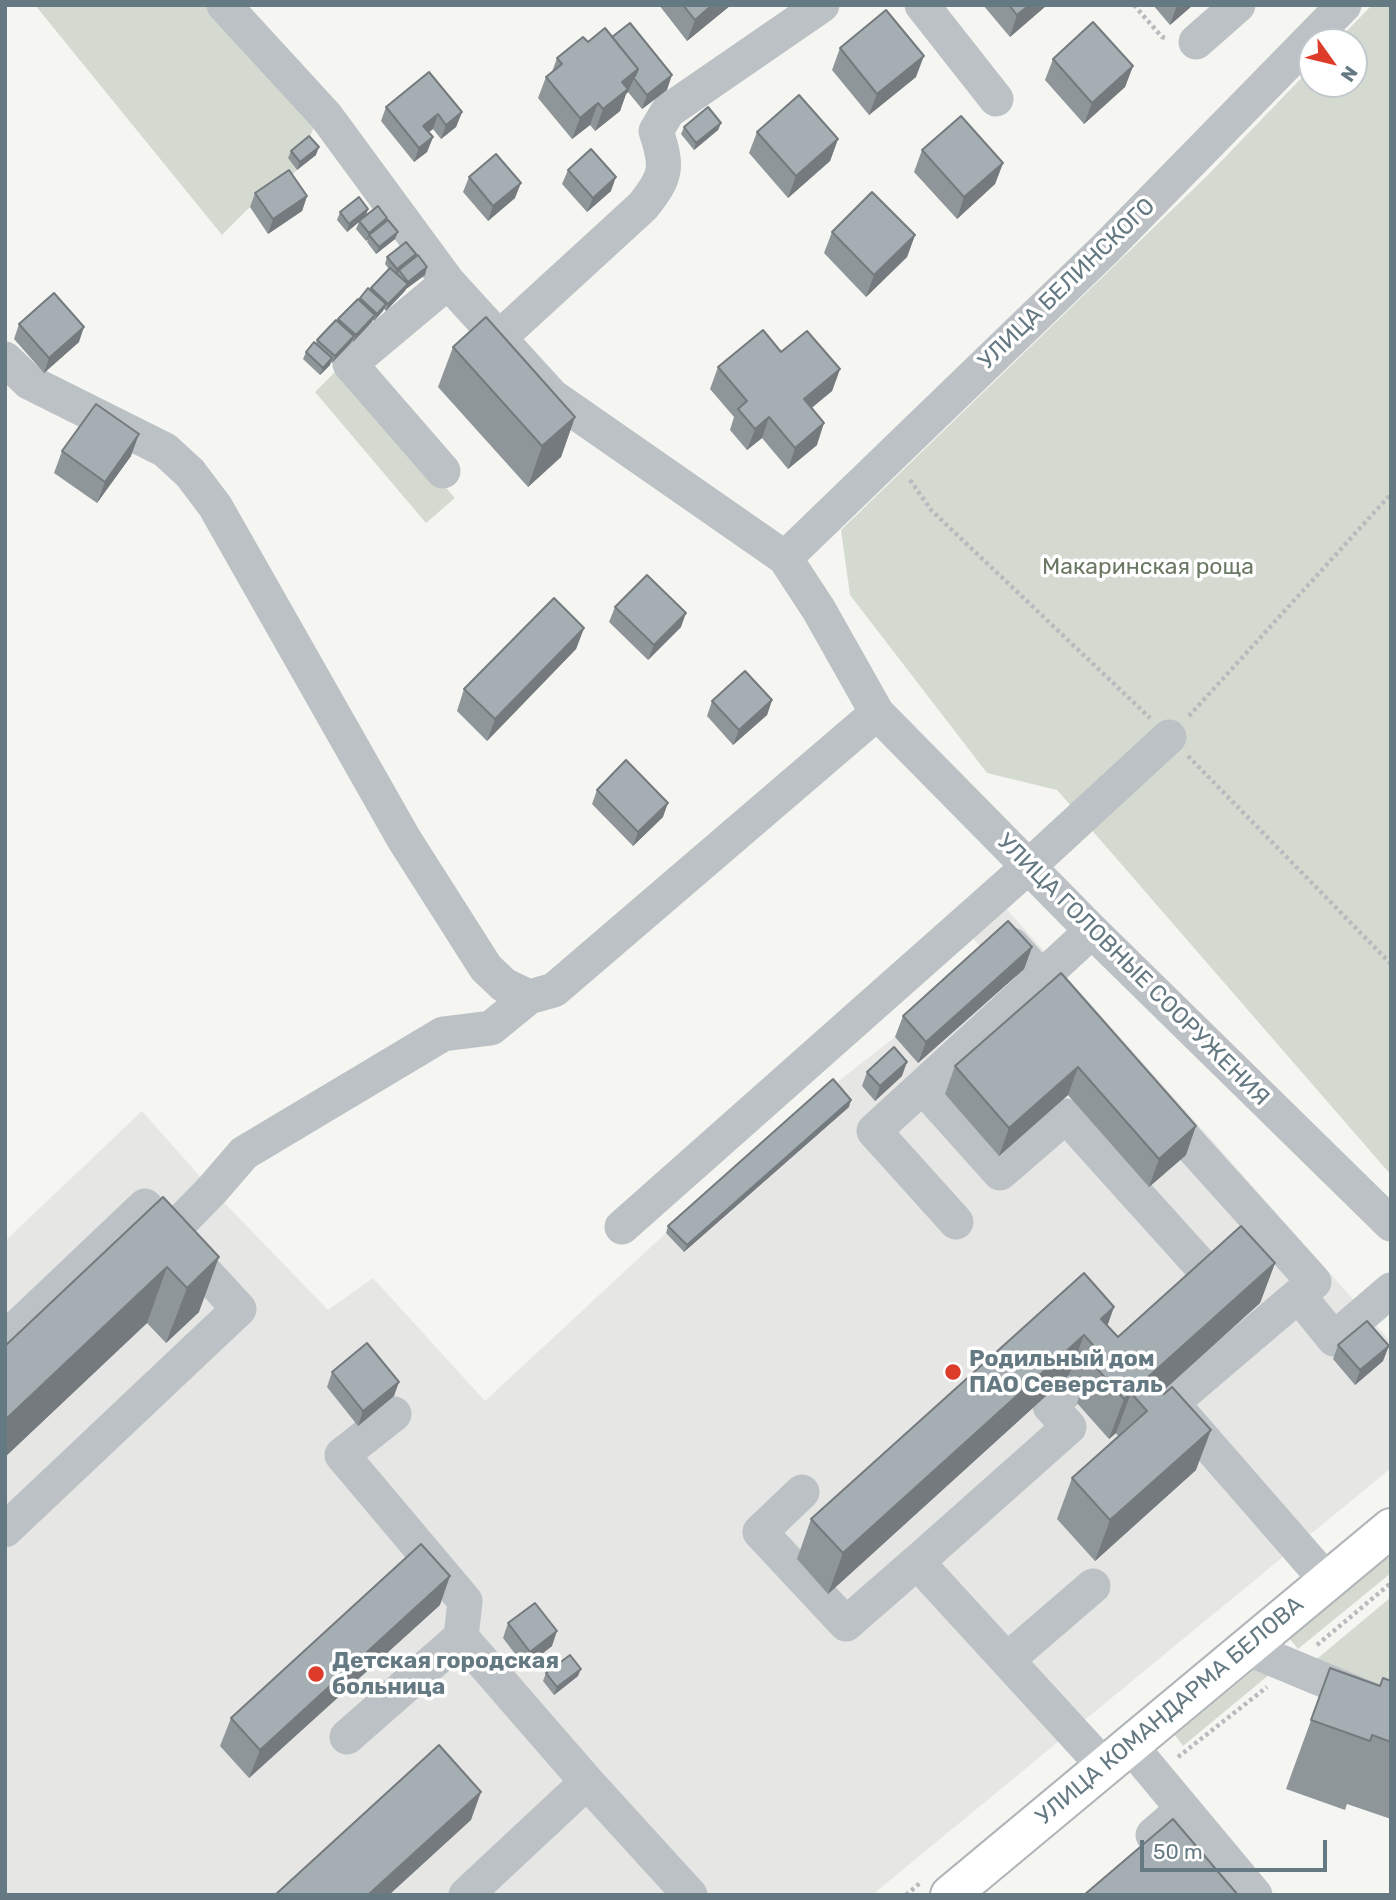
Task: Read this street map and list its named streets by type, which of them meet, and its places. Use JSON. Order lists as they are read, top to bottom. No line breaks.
{"streets":{"main road":["УЛИЦА КОМАНДАРМА БЕЛОВА"],"street":["УЛИЦА БЕЛИНСКОГО","УЛИЦА ГОЛОВНЫЕ СООРУЖЕНИЯ"]},"parks":["Макаринская роща"],"places":["Родильный дом ПАО Северсталь","Детская городская больница"],"scale_bar":"50 m","north":"bottom right"}
